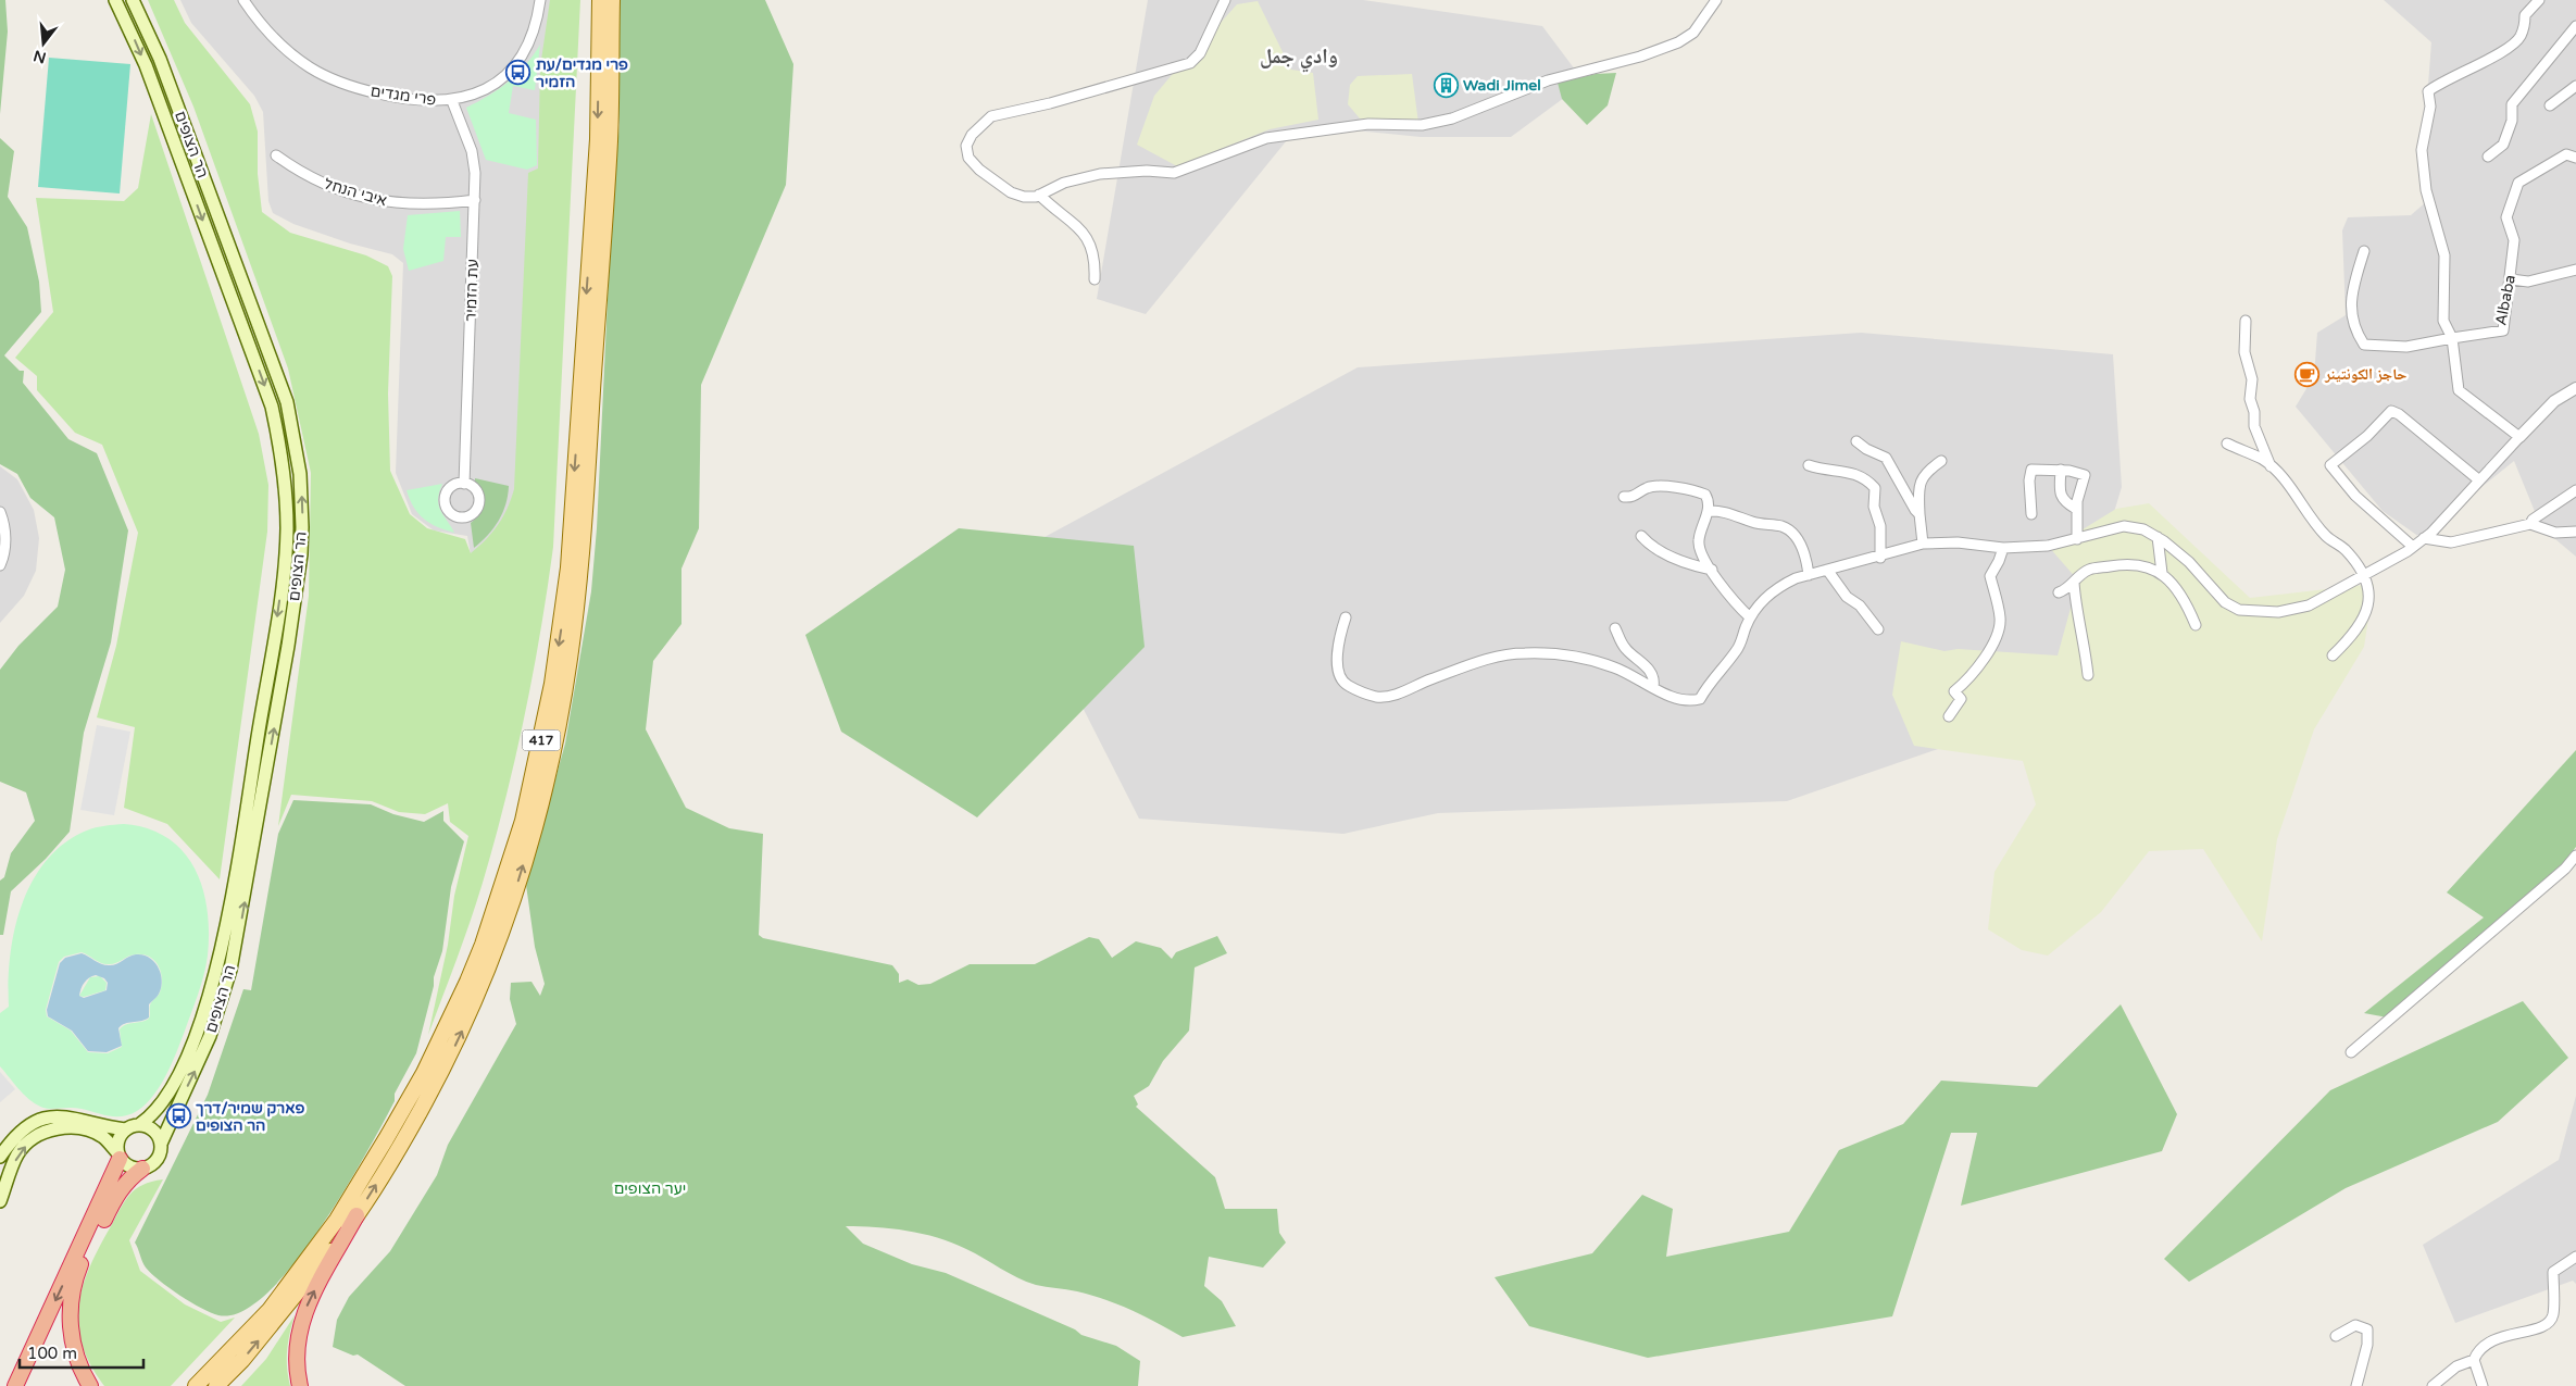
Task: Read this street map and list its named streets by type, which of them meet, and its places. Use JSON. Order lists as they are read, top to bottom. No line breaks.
{"streets":{"main road":["הר הצופים","417"],"street":["פרי מגדים","איבי הנחל","עת הזמיר","Albaba"]},"crossings":[["פרי מגדים","עת הזמיר"],["איבי הנחל","עת הזמיר"]],"districts":["وادي جمل"],"parks":["יער הצופים"],"places":{"bus stop":["פרי מגדים/עת הזמיר","פארק שמיר/דרך הר הצופים"],"building":["Wadi Jimel"],"cafe":["حاجز الكونتينر"]},"scale_bar":"100 m","north":"bottom"}
